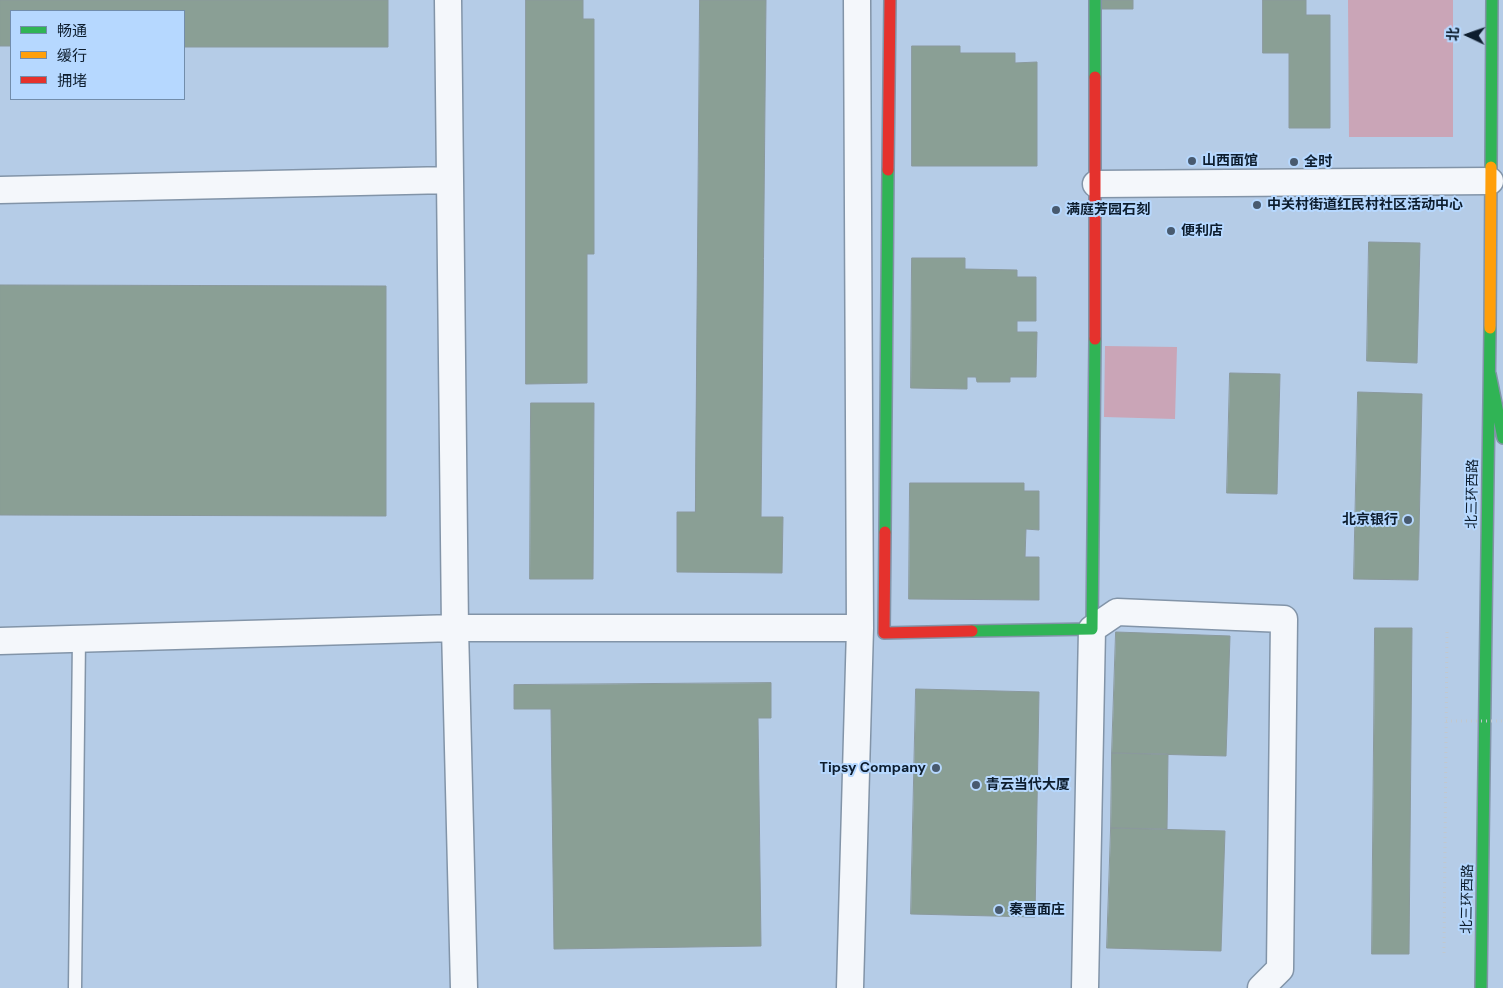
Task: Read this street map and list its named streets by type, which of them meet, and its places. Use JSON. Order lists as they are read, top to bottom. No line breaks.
{"streets":{"main road":["北三环西路"]},"places":["山西面馆","全时","中关村街道红民村社区活动中心","满庭芳园石刻","便利店","北京银行","Tipsy Company","青云当代大厦","秦晋面庄"],"legend":["畅通","缓行","拥堵"],"north":"left"}
